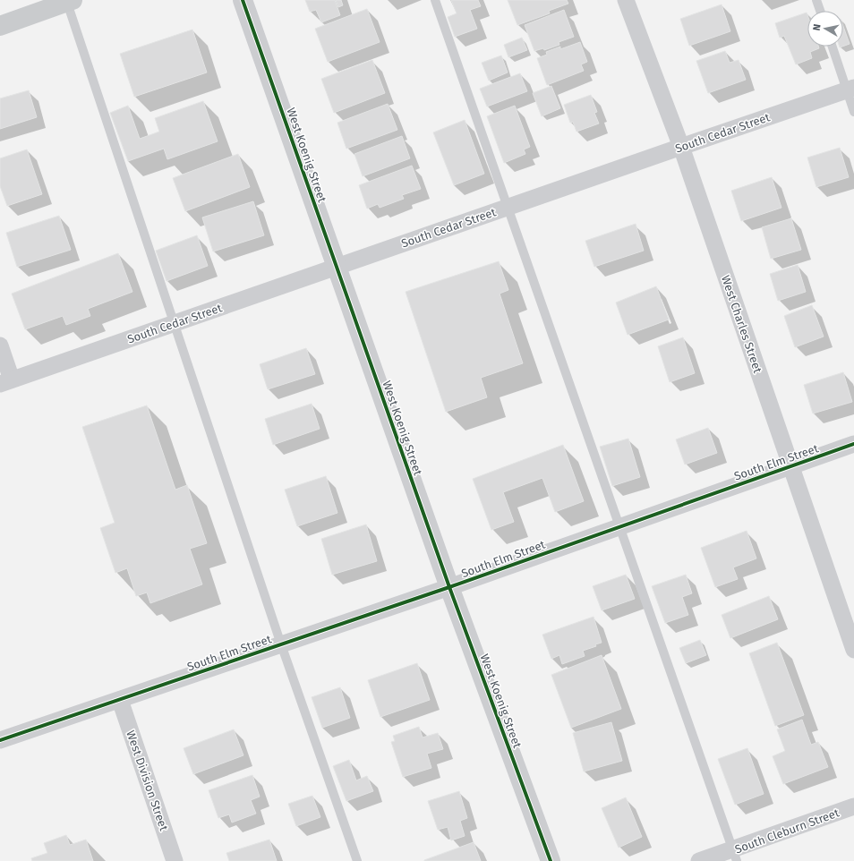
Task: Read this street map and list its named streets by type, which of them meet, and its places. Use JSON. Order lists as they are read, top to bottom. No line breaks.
{"streets":{"street":["South Cedar Street","West Koenig Street","West Charles Street","South Elm Street","West Division Street","South Cleburn Street"]},"crossings":[["South Cedar Street","West Koenig Street"],["South Cedar Street","West Charles Street"],["West Koenig Street","South Elm Street"],["West Charles Street","South Elm Street"],["South Elm Street","West Division Street"]],"north":"left"}
